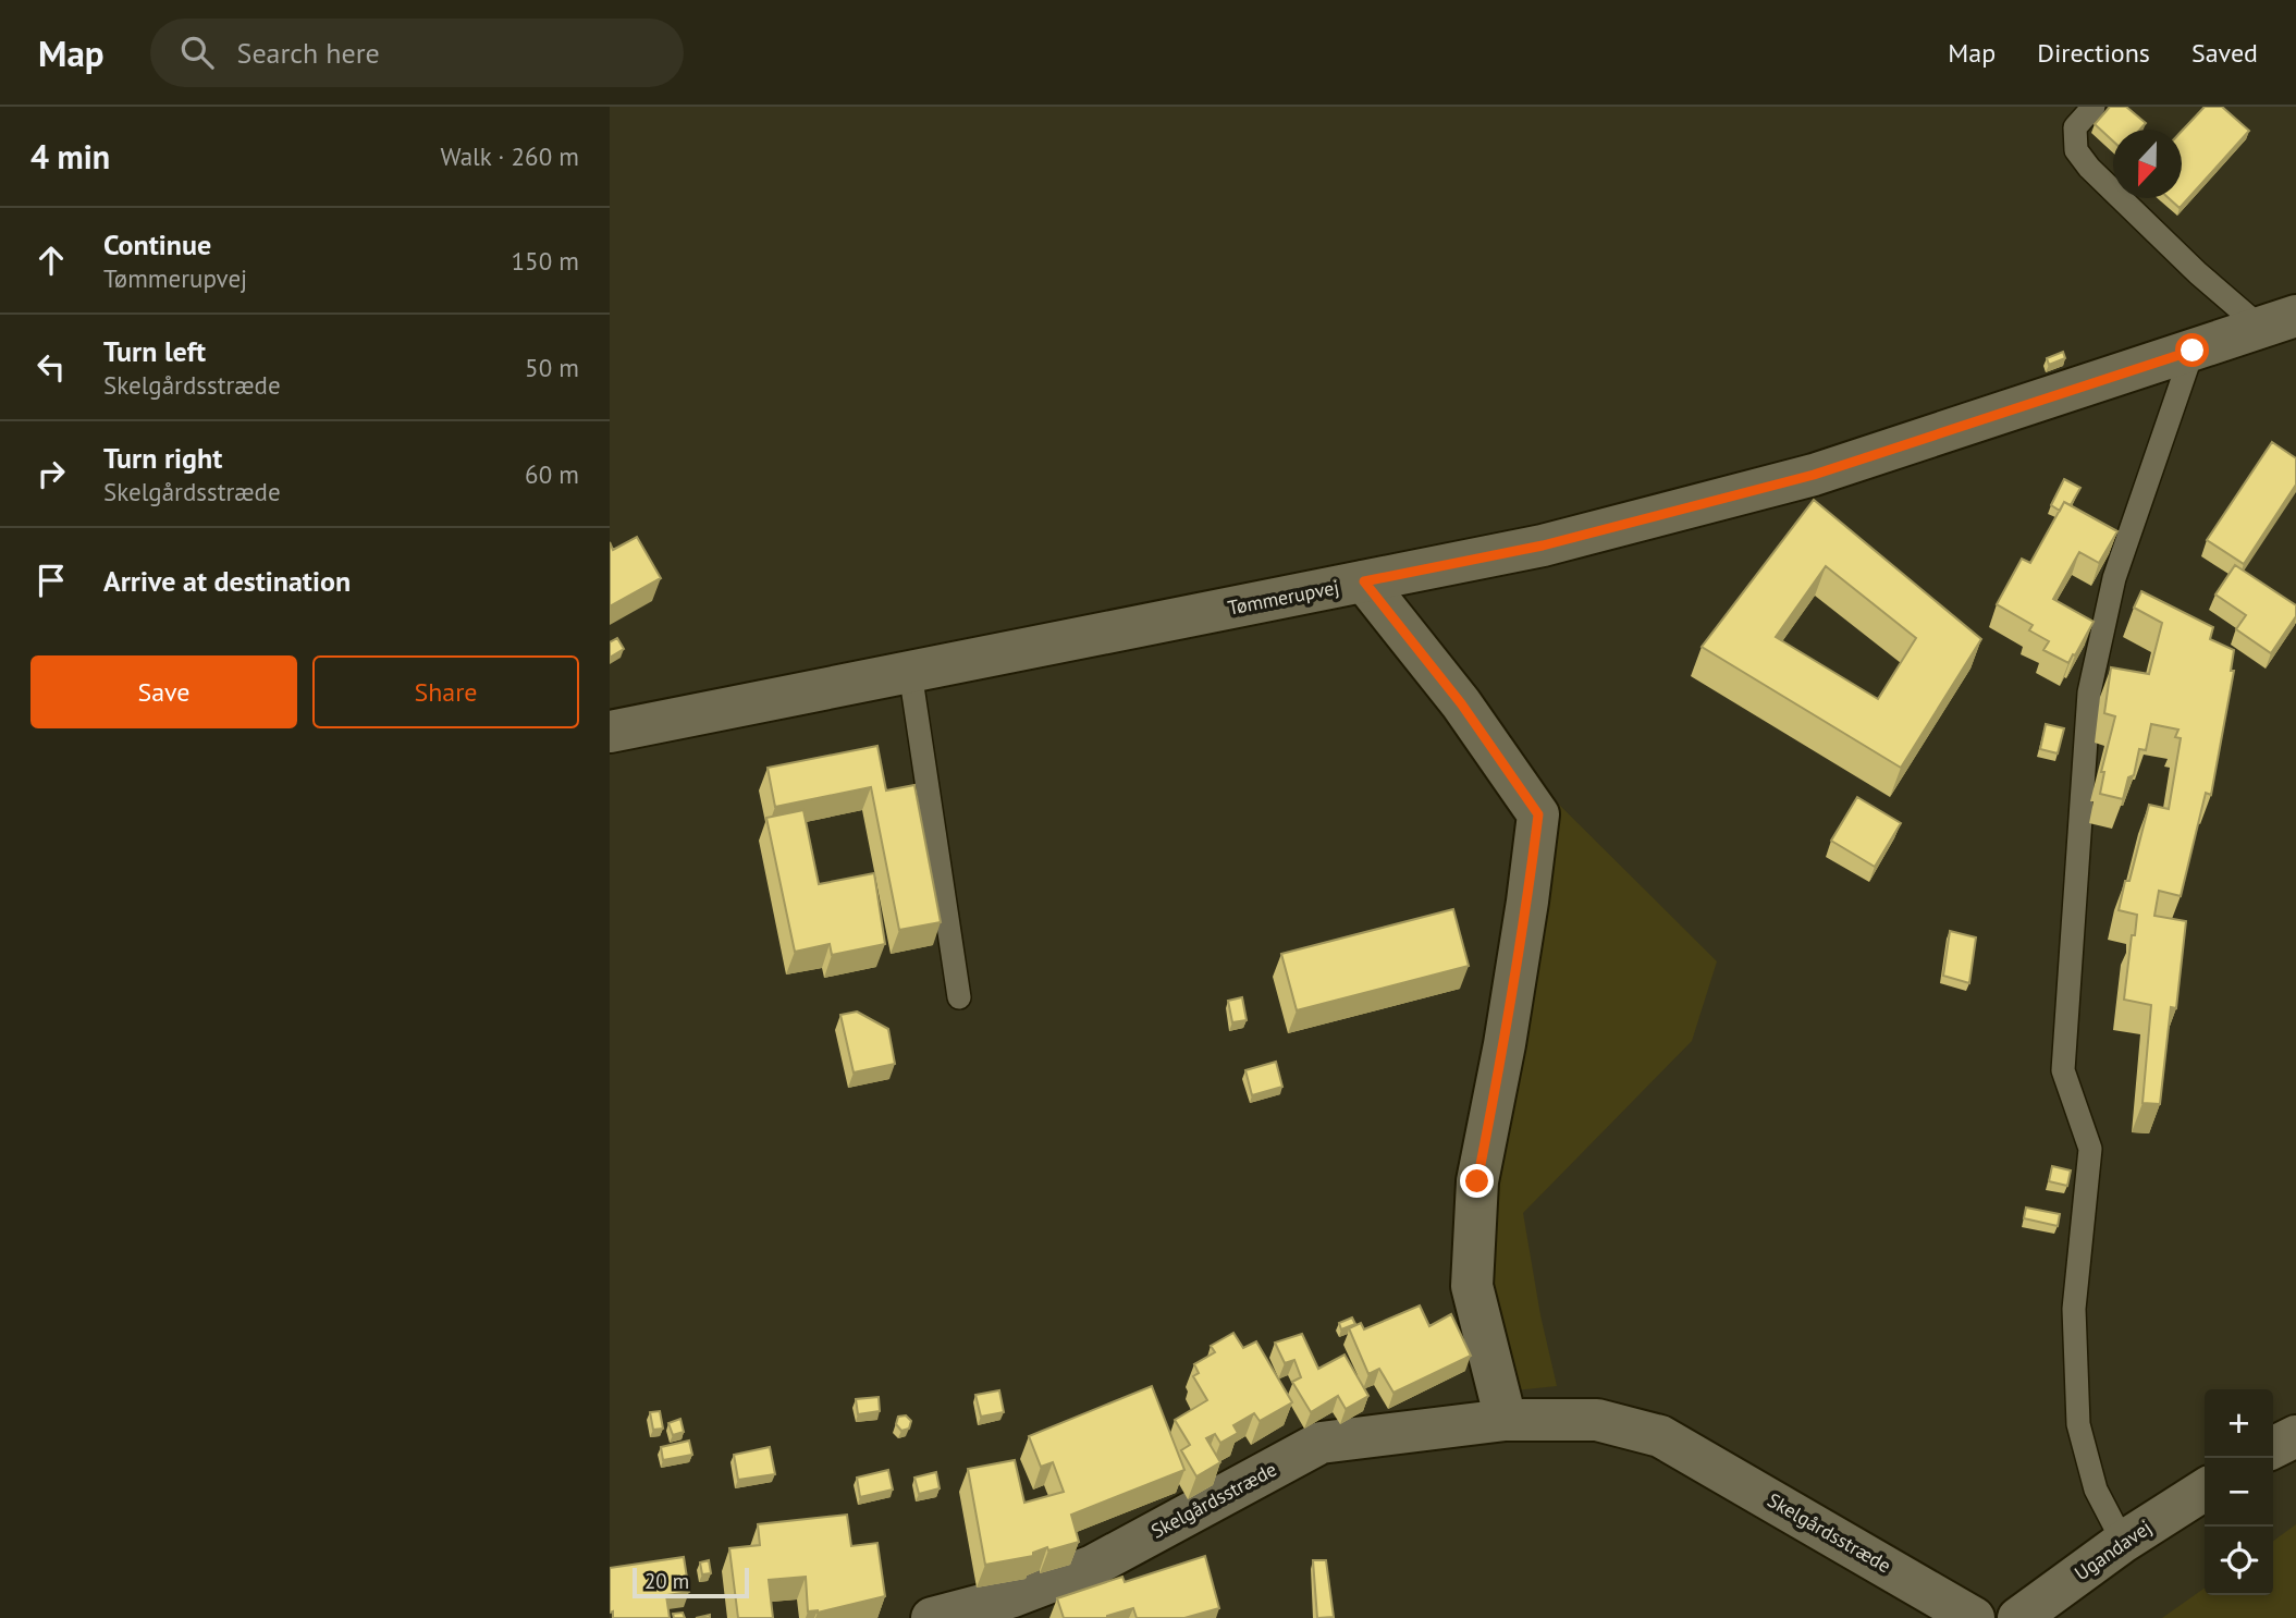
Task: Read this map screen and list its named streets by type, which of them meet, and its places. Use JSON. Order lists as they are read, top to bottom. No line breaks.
{"streets":{"street":["Tømmerupvej","Skelgårdsstræde","Ugandavej"]},"scale_bar":"20 m","north":"bottom","page":{"header":"Map","search":"Search here","nav":["Map","Directions","Saved"],"heading":["4 min","Walk · 260 m"],"list":[["Continue","Tømmerupvej","150 m"],["Turn left","Skelgårdsstræde","50 m"],["Turn right","Skelgårdsstræde","60 m"],"Arrive at destination"],"buttons":["Save","Share"],"map_buttons":["+","−"],"scale":"20 m"}}
